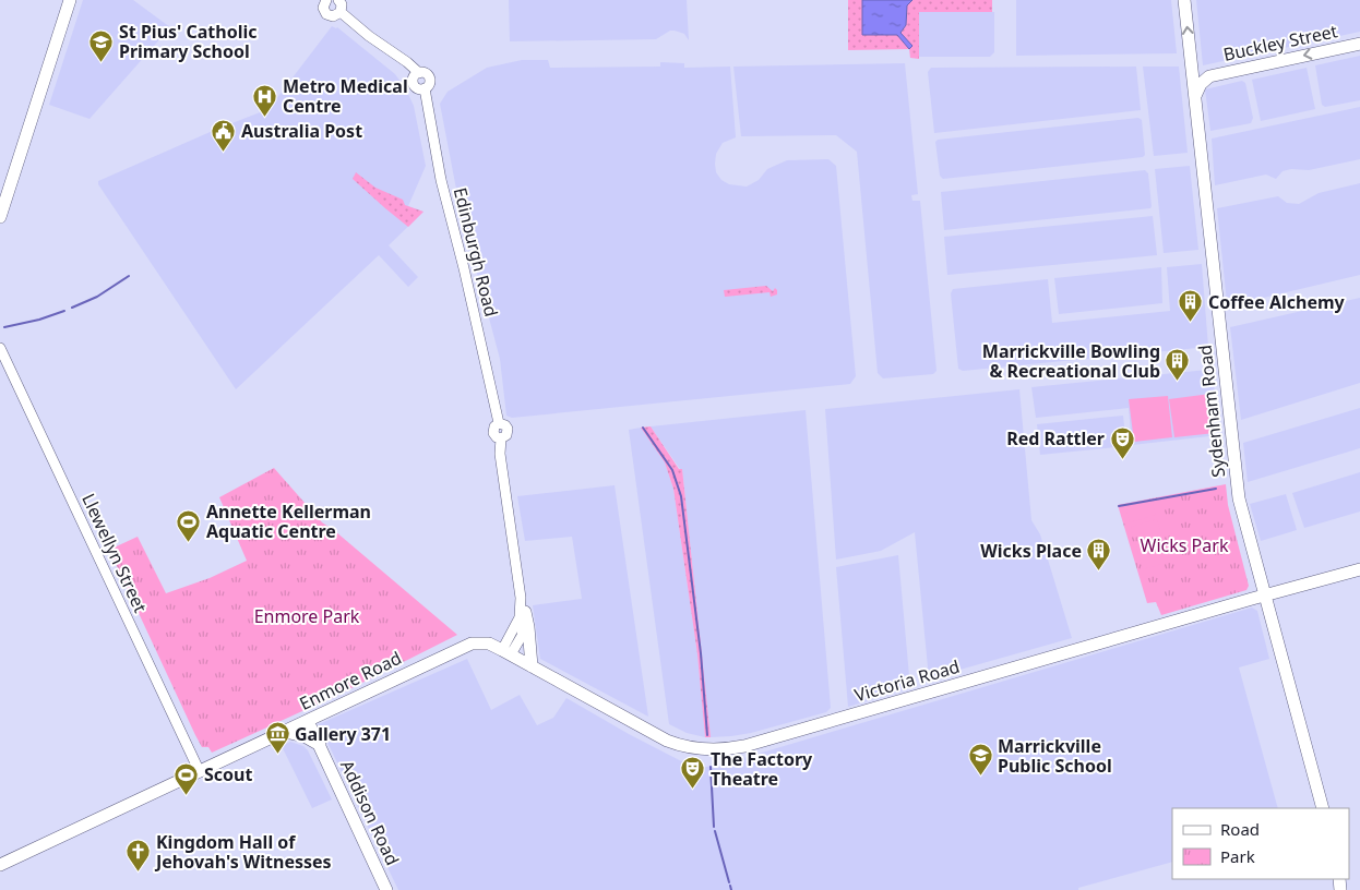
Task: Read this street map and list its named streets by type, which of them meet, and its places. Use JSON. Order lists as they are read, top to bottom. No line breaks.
{"streets":{"main road":["Buckley Street","Sydenham Road","Enmore Road","Victoria Road","Addison Road"],"street":["Edinburgh Road","Llewellyn Street"]},"crossings":[["Buckley Street","Sydenham Road"],["Sydenham Road","Victoria Road"],["Llewellyn Street","Enmore Road"],["Enmore Road","Victoria Road"],["Enmore Road","Addison Road"]],"one_way":["Buckley Street"],"parks":["Wicks Park","Enmore Park"],"places":{"school or university":["St Pius' Catholic Primary School","Marrickville Public School"],"hospital":["Metro Medical Centre"],"public building":["Australia Post"],"building":["Coffee Alchemy","Marrickville Bowling & Recreational Club","Wicks Place"],"theatre":["Red Rattler","The Factory Theatre"],"sports":["Annette Kellerman Aquatic Centre","Scout"],"museum":["Gallery 371"],"church":["Kingdom Hall of Jehovah's Witnesses"]},"legend":["Road","Park"]}
